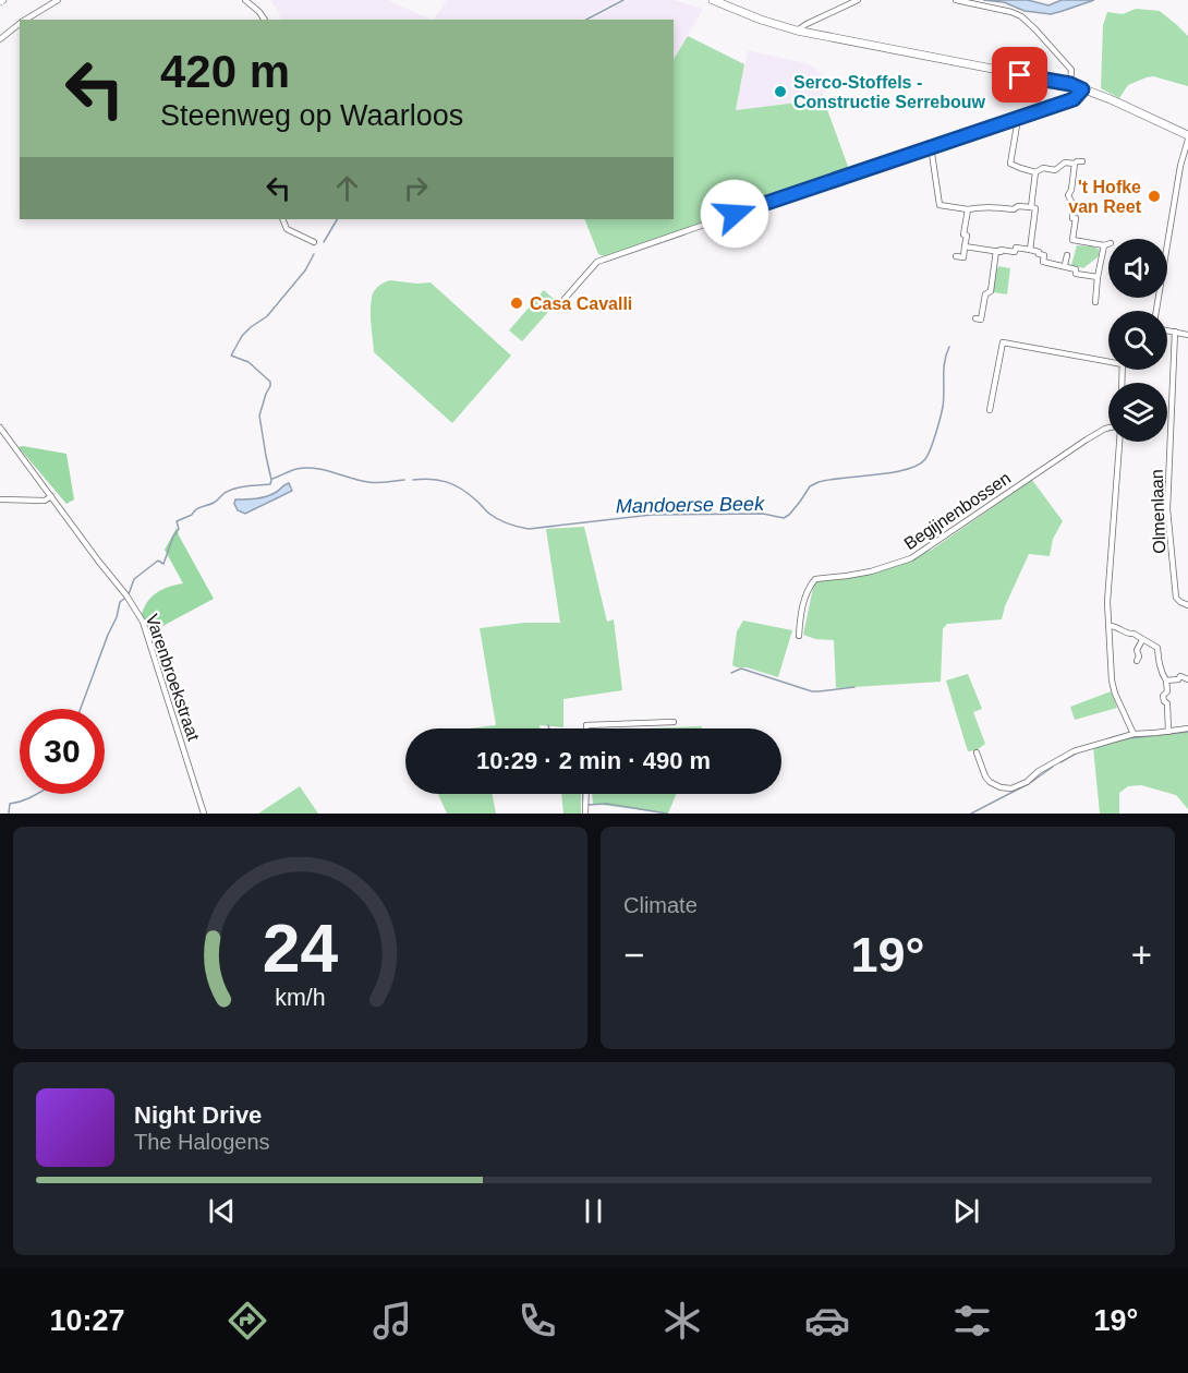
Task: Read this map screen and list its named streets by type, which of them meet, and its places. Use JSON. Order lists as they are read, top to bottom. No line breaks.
{"streets":{"street":["Begijnenbossen","Olmenlaan","Varenbroekstraat"]},"water":["Mandoerse Beek"],"places":["Serco-Stoffels - Constructie Serrebouw","'t Hofke van Reet","Casa Cavalli"],"page":{"turn":["420 m","Steenweg op Waarloos"],"limit":"30","trip":"10:29 · 2 min · 490 m","tile":"Climate","heat":["−","19°","+"],"song":["Night Drive","The Halogens"],"tabs":["10:27","19°"],"gauge":["24","km/h"]}}
